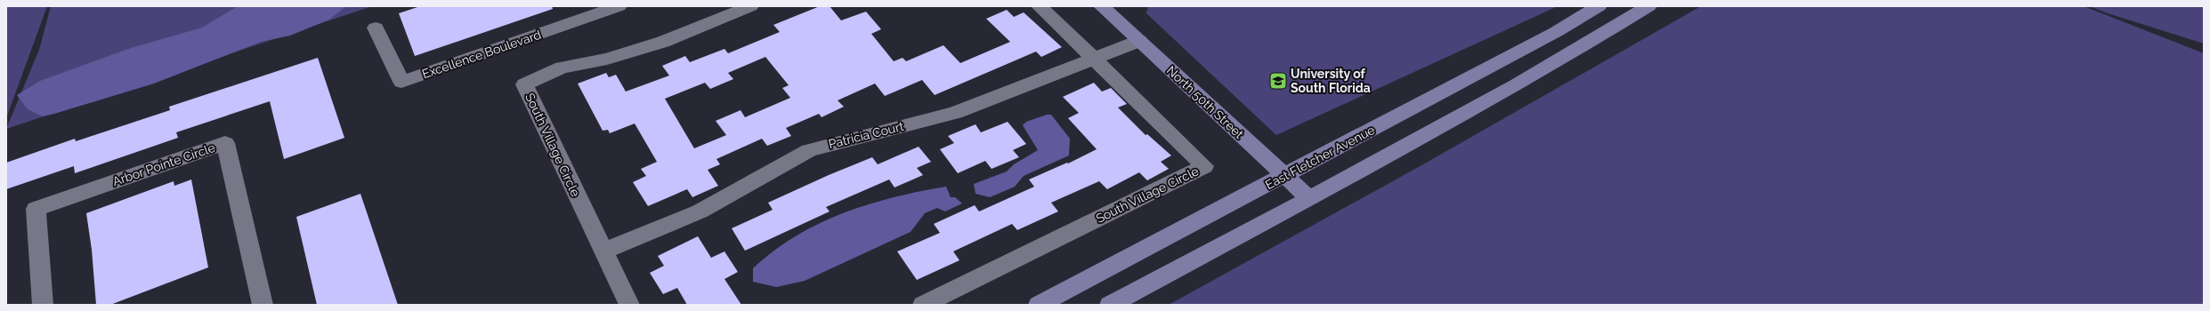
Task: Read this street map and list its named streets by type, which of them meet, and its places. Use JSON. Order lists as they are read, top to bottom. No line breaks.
{"streets":{"main road":["North 50th Street","East Fletcher Avenue"],"street":["Excellence Boulevard","Patricia Court","South Village Circle","Arbor Pointe Circle"]},"crossings":[["North 50th Street","Patricia Court"],["North 50th Street","East Fletcher Avenue"],["Patricia Court","South Village Circle"]],"places":{"school or university":["University of South Florida"]}}
